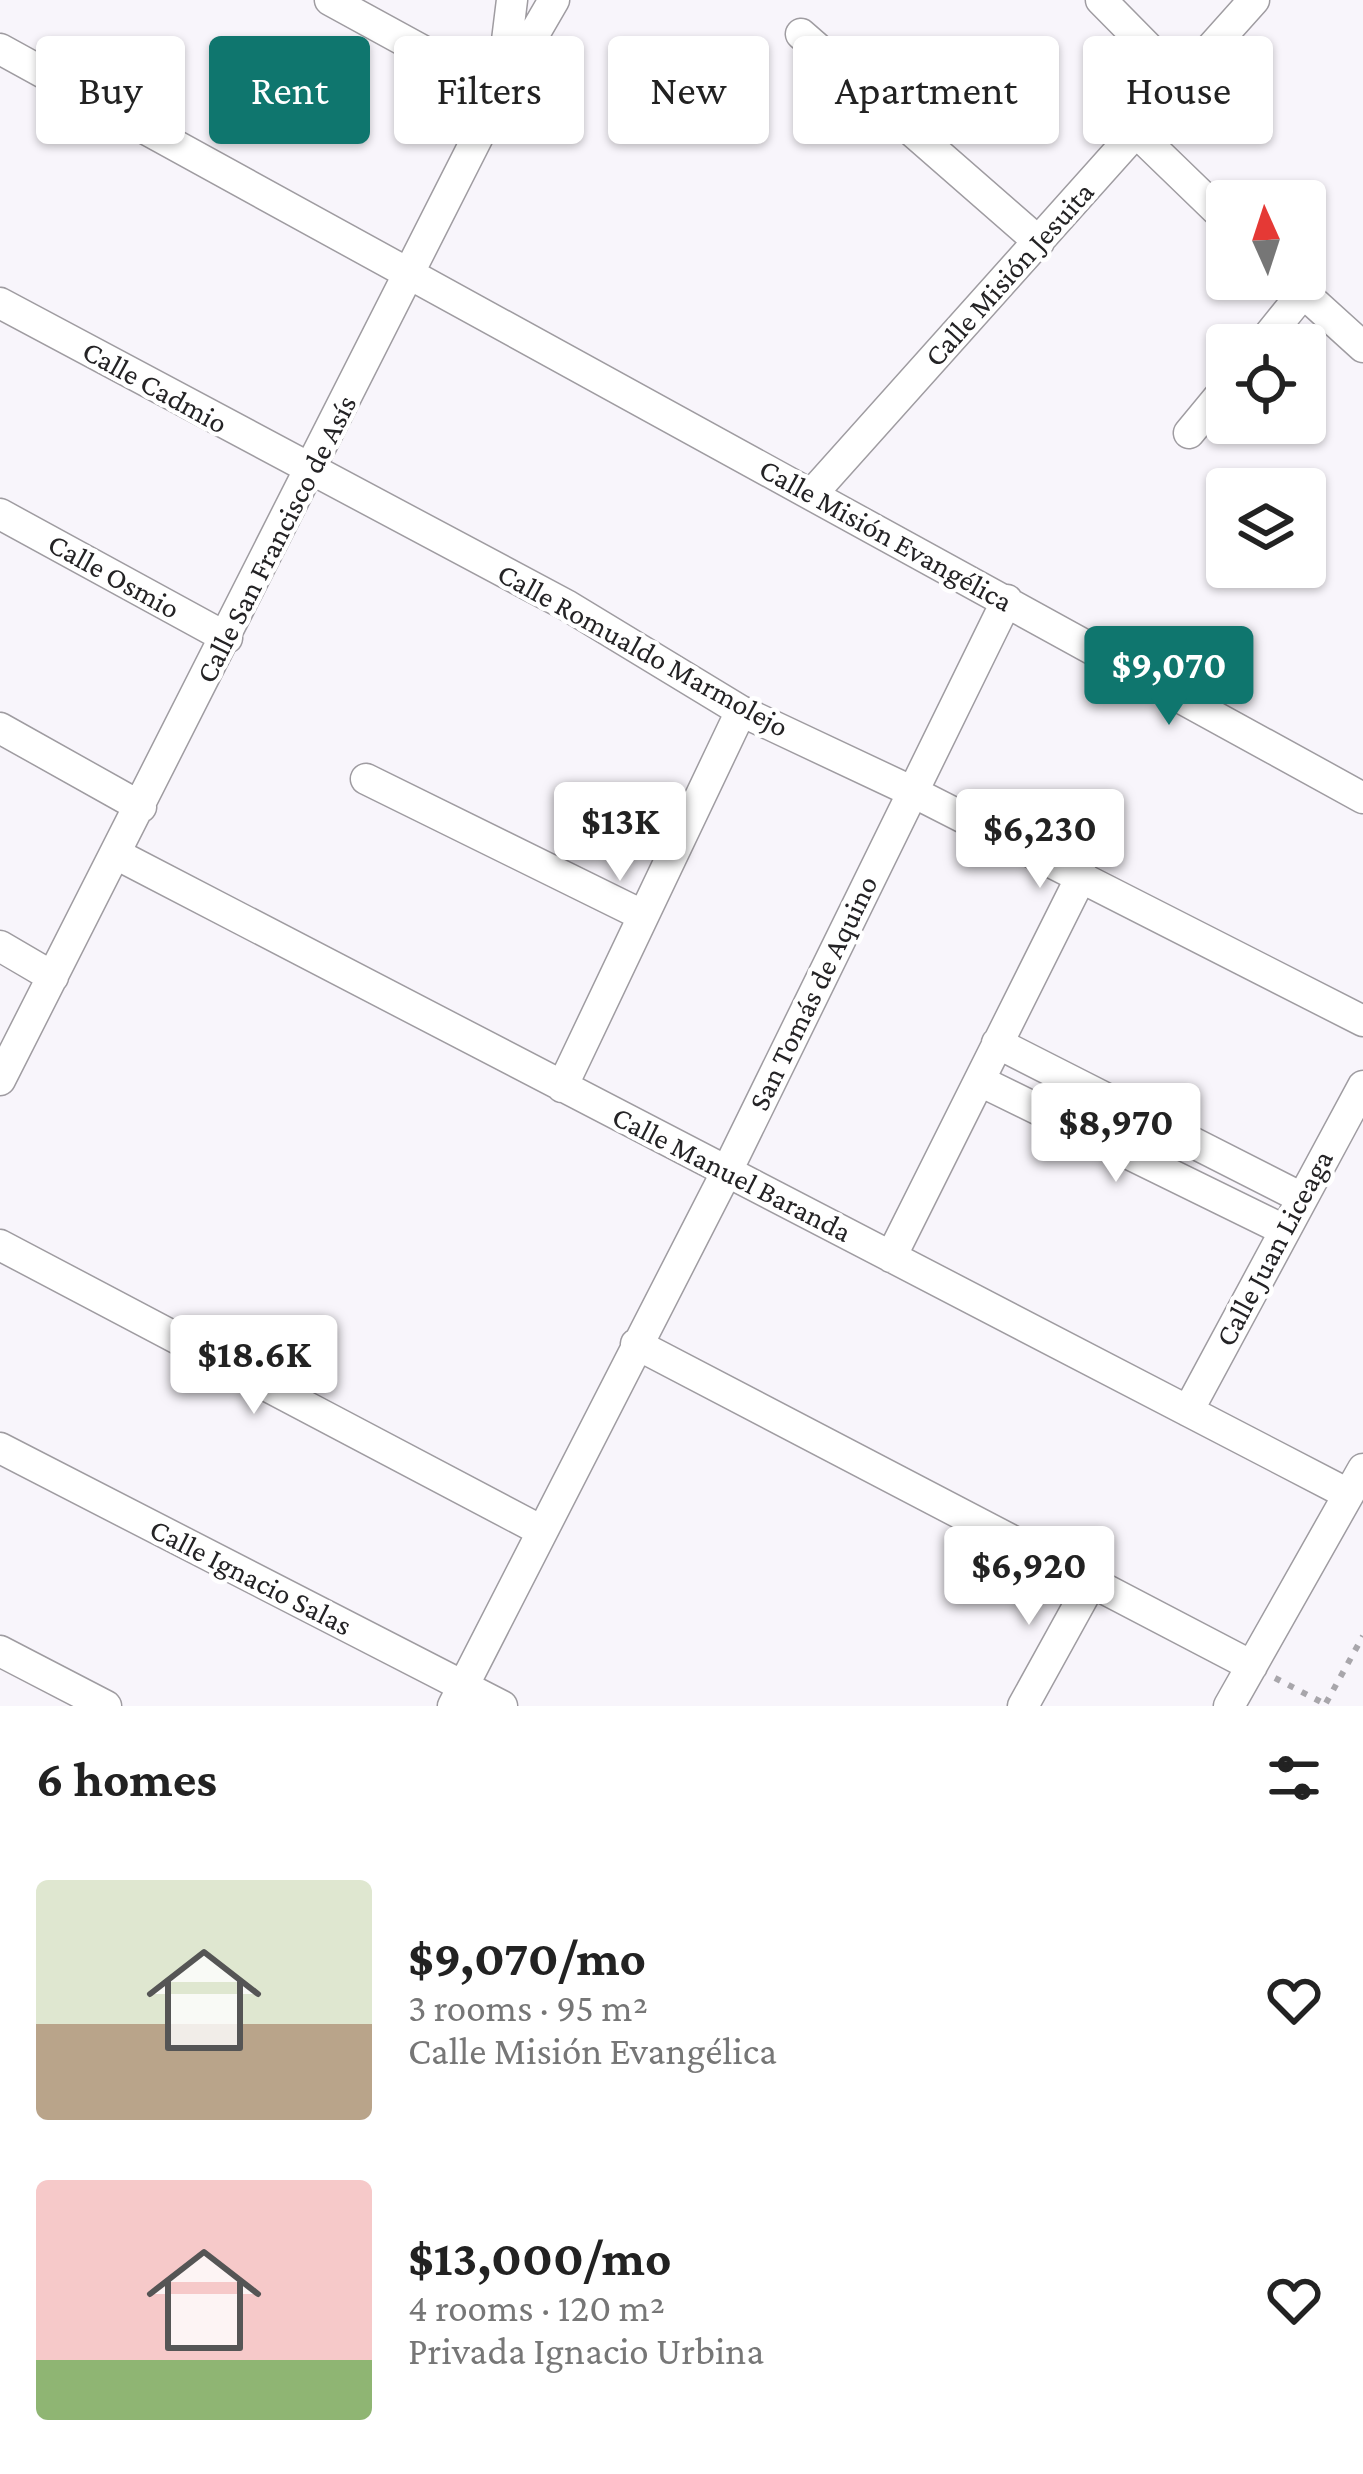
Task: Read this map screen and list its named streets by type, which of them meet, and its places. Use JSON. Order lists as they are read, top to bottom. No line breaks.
{"streets":{"street":["Calle Misión Jesuita","Calle Cadmio","Calle Misión Evangélica","Calle San Francisco de Asís","Calle Osmio","Calle Romualdo Marmolejo","San Tomás de Aquino","Calle Manuel Baranda","Calle Juan Liceaga","Calle Ignacio Salas"]},"crossings":[["Calle Misión Jesuita","Calle Misión Evangélica"],["Calle Cadmio","Calle San Francisco de Asís"],["Calle Cadmio","Calle Romualdo Marmolejo"],["Calle Misión Evangélica","Calle San Francisco de Asís"],["Calle Misión Evangélica","San Tomás de Aquino"],["Calle San Francisco de Asís","Calle Osmio"],["Calle San Francisco de Asís","Calle Romualdo Marmolejo"],["Calle San Francisco de Asís","Calle Manuel Baranda"],["Calle Romualdo Marmolejo","San Tomás de Aquino"],["San Tomás de Aquino","Calle Manuel Baranda"],["San Tomás de Aquino","Calle Ignacio Salas"],["Calle Manuel Baranda","Calle Juan Liceaga"]],"north":"top","page":{"chip":["Buy","Rent","Filters","New","Apartment","House"],"price":["$9,070","$13K","$6,230","$8,970","$18.6K","$6,920"],"heading":"6 homes","list":[{"name":"$9,070/mo","note":"3 rooms · 95 m² · Calle Misión Evangélica"},{"name":"$13,000/mo","note":"4 rooms · 120 m² · Privada Ignacio Urbina"}]}}
